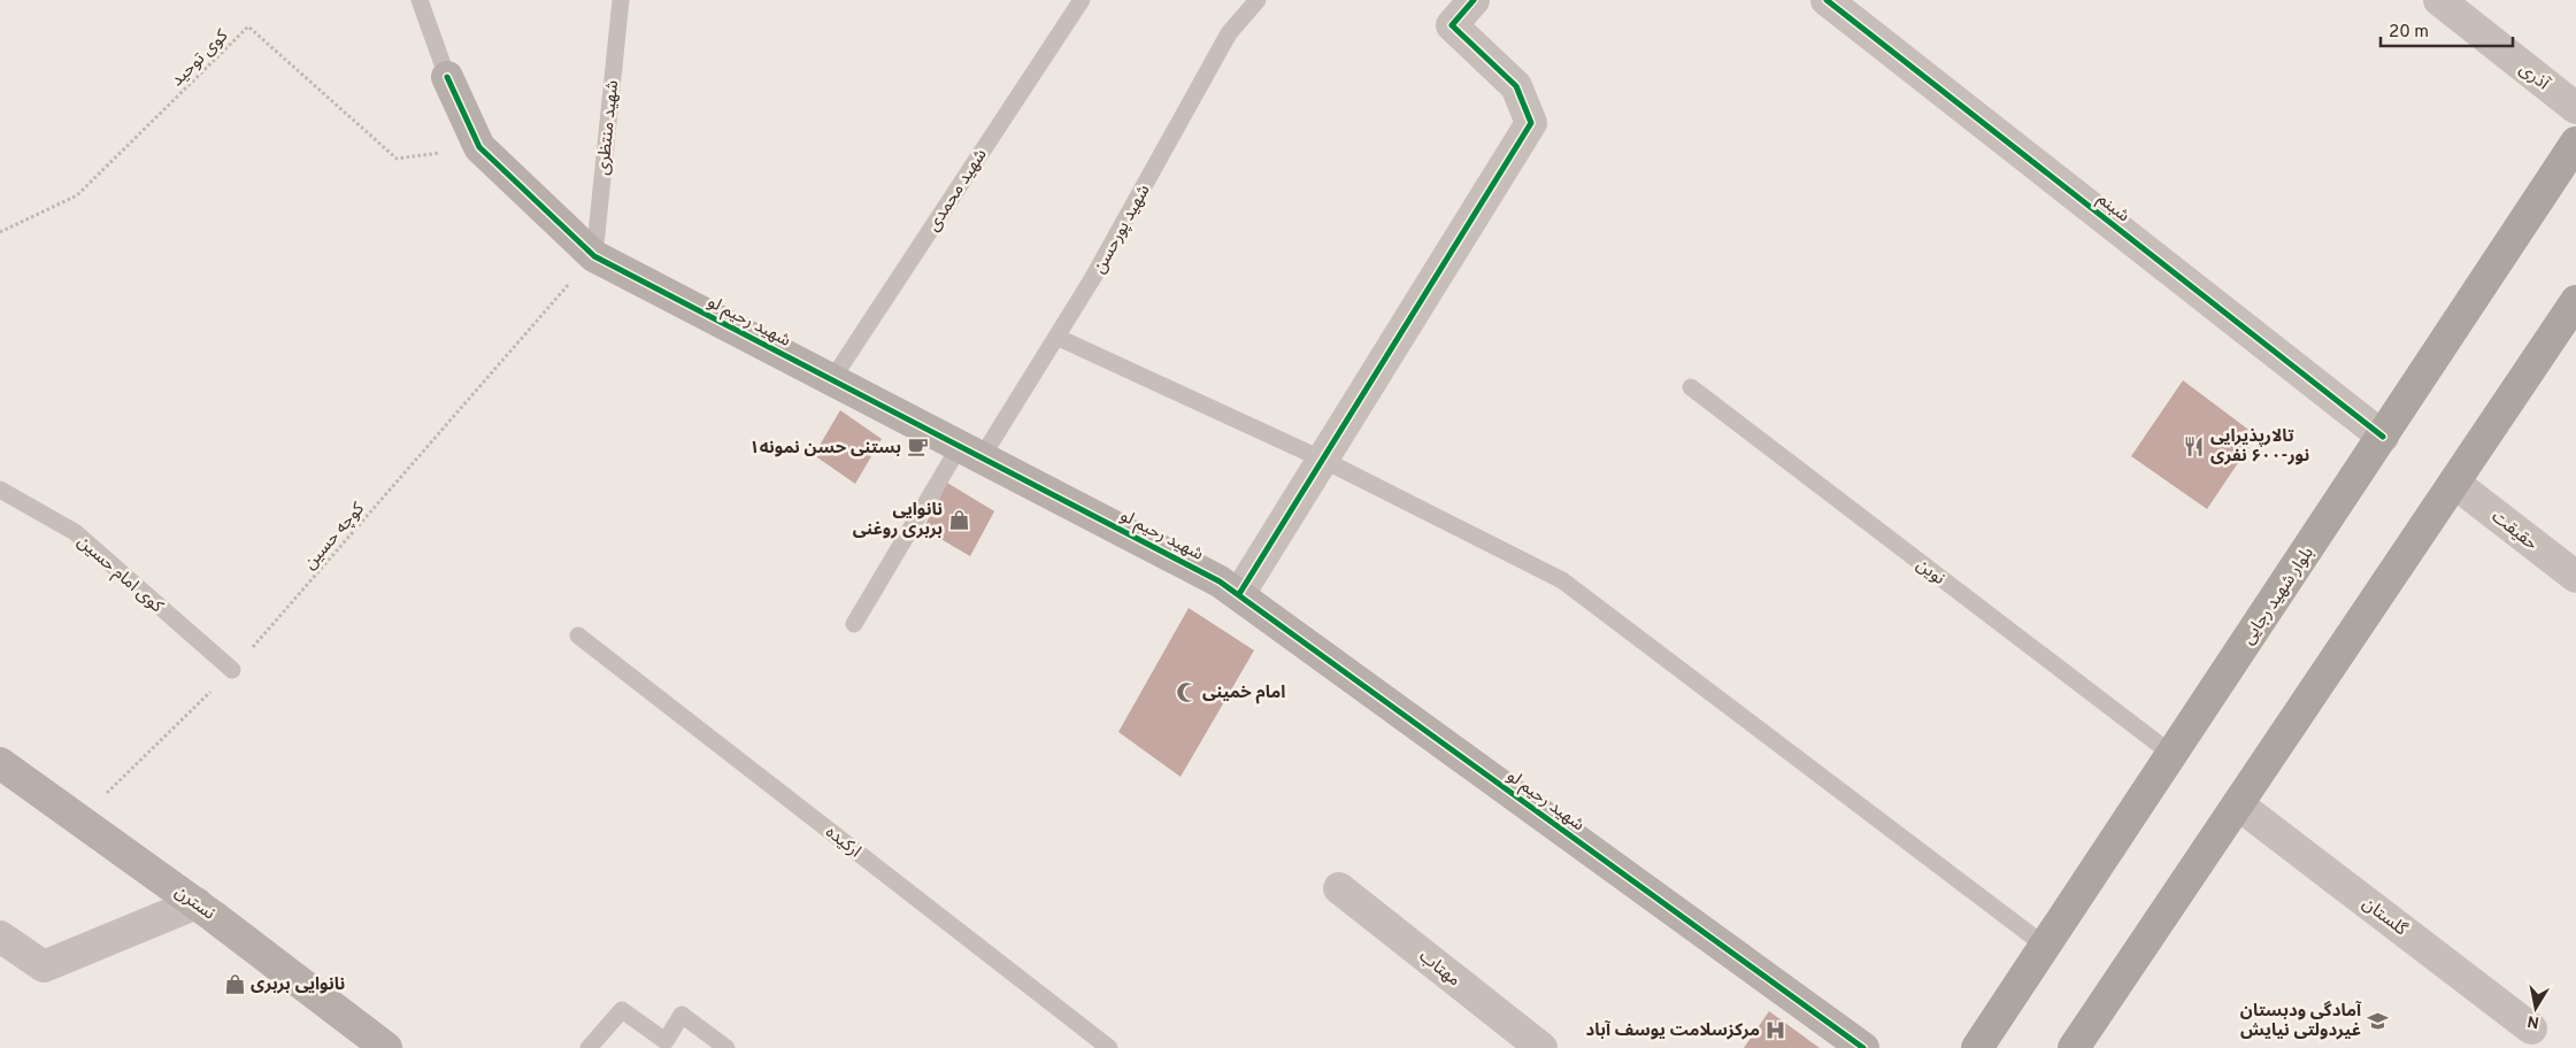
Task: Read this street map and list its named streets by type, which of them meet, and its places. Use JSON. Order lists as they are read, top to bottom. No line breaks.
{"streets":{"highway":["بلوار شهید رجایی"],"street":["آذری","شبنم","شهید رحیم لو","حقیقت","نسترن","گلستان","مهتاب"],"lane":["شهید منتظری","شهید محمدی","شهید پورحسن","نوین","کوی امام حسین","ارکیده"],"path":["کوی توحید","کوچه حسین"]},"crossings":[["کوی توحید","شهید رحیم لو"],["شهید منتظری","شهید رحیم لو"],["شهید منتظری","کوچه حسین"],["شهید محمدی","شهید رحیم لو"],["شبنم","بلوار شهید رجایی"],["شهید پورحسن","شهید رحیم لو"],["شهید رحیم لو","کوچه حسین"],["کوچه حسین","کوی امام حسین"],["کوچه حسین","نسترن"],["نوین","بلوار شهید رجایی"]],"places":{"restaurant":["تالارپذیرایی نور-۶۰۰ نفری"],"cafe":["بستنی حسن نمونه۱"],"shop":["نانوایی بربری روغنی","نانوایی بربری"],"mosque":["امام خمینی"],"school or university":["آمادگی ودبستان غیردولتی نیایش"],"hospital":["مرکزسلامت یوسف آباد"]},"scale_bar":"20 m","north":"bottom"}
